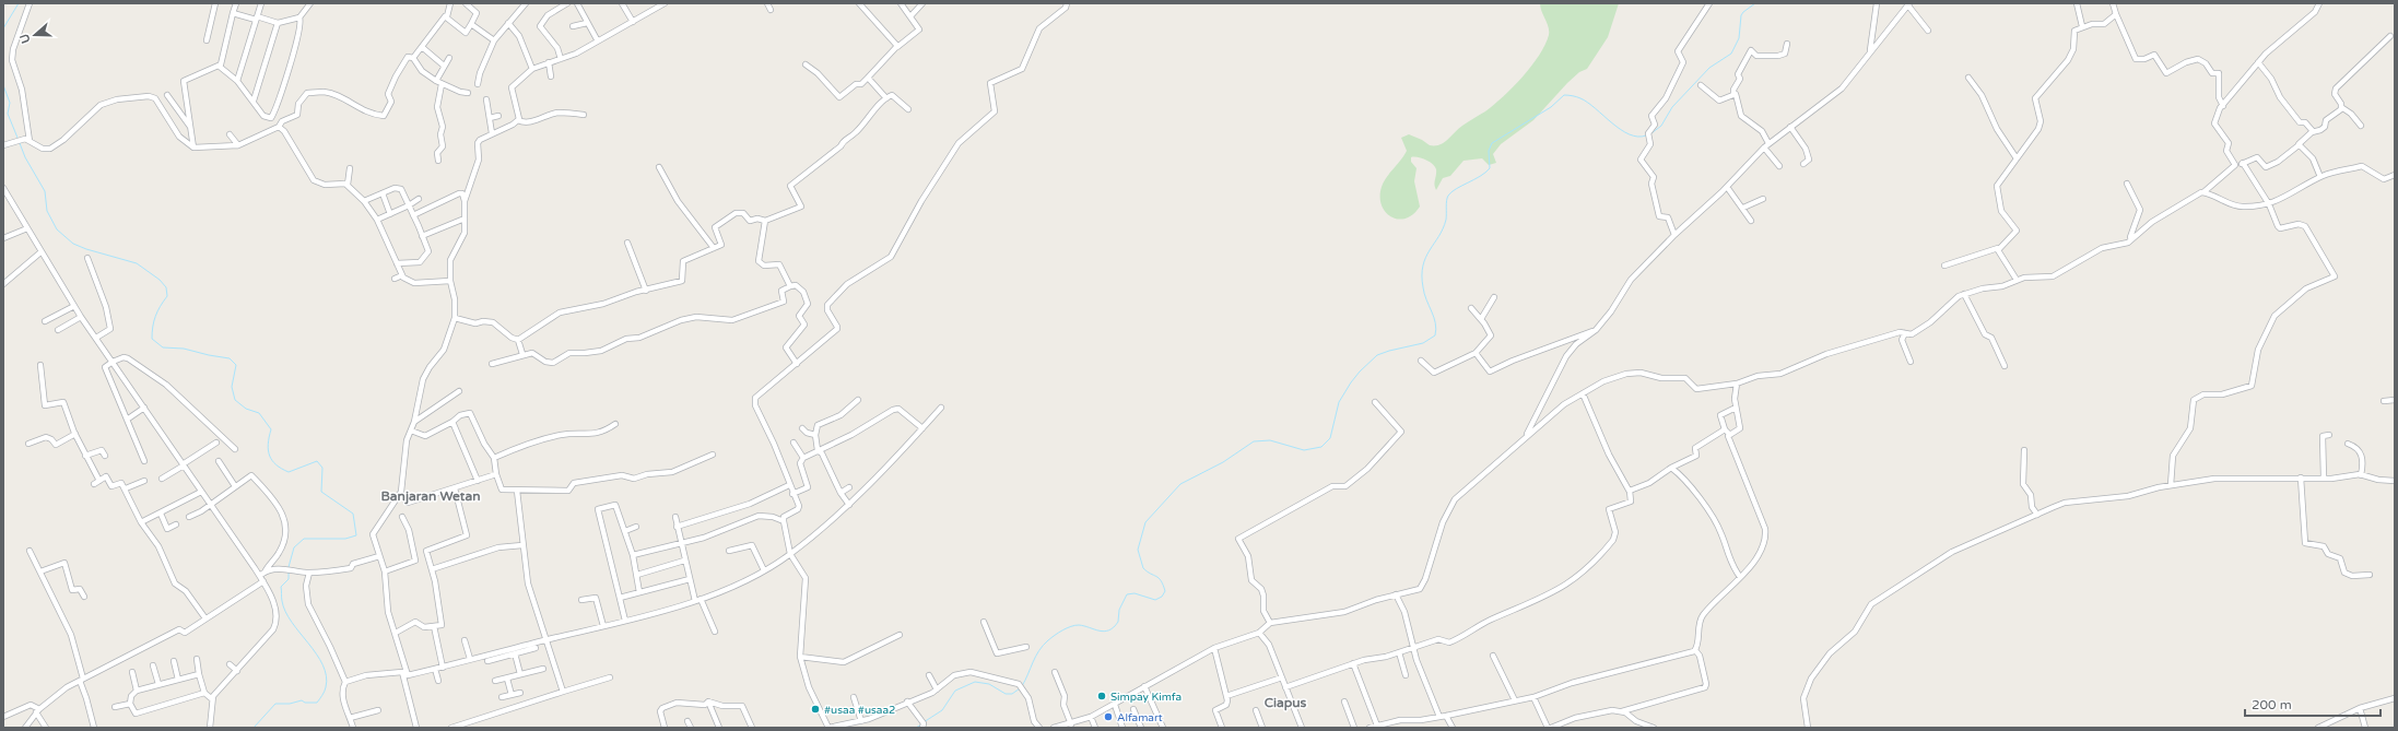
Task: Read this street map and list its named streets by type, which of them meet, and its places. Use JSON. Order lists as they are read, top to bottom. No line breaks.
{"districts":["Banjaran Wetan","Ciapus"],"places":["Simpay Kimfa","#usaa #usaa2","Alfamart"],"scale_bar":"200 m","north":"left"}
